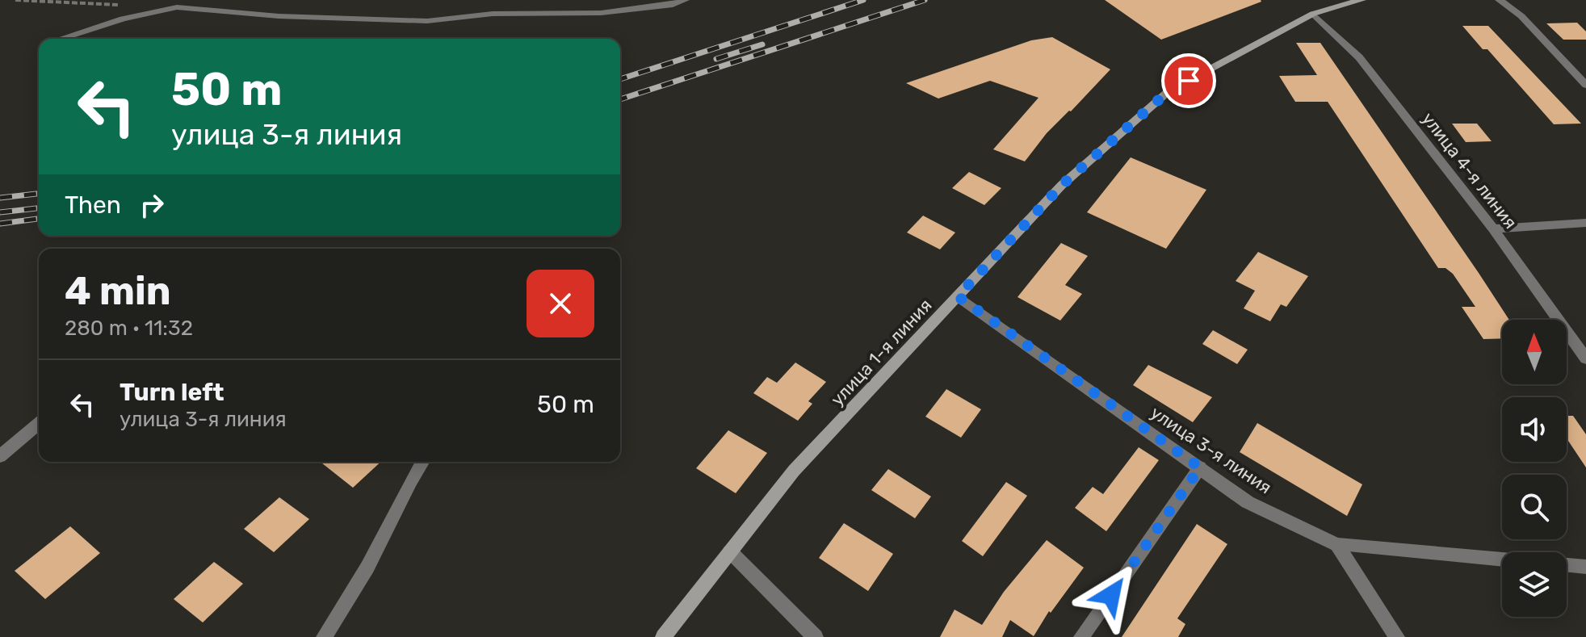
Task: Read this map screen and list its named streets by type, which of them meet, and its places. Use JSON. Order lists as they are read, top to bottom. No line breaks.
{"streets":{"street":["улица 4-я линия","улица 1-я линия","улица 3-я линия"]},"crossings":[["улица 4-я линия","улица 1-я линия"],["улица 1-я линия","улица 3-я линия"]],"north":"top","page":{"turn":["50 m","улица 3-я линия"],"then":"Then","heading":["4 min","280 m · 11:32"],"list":[{"name":"Turn left","note":"улица 3-я линия","value":"50 m"}]}}
